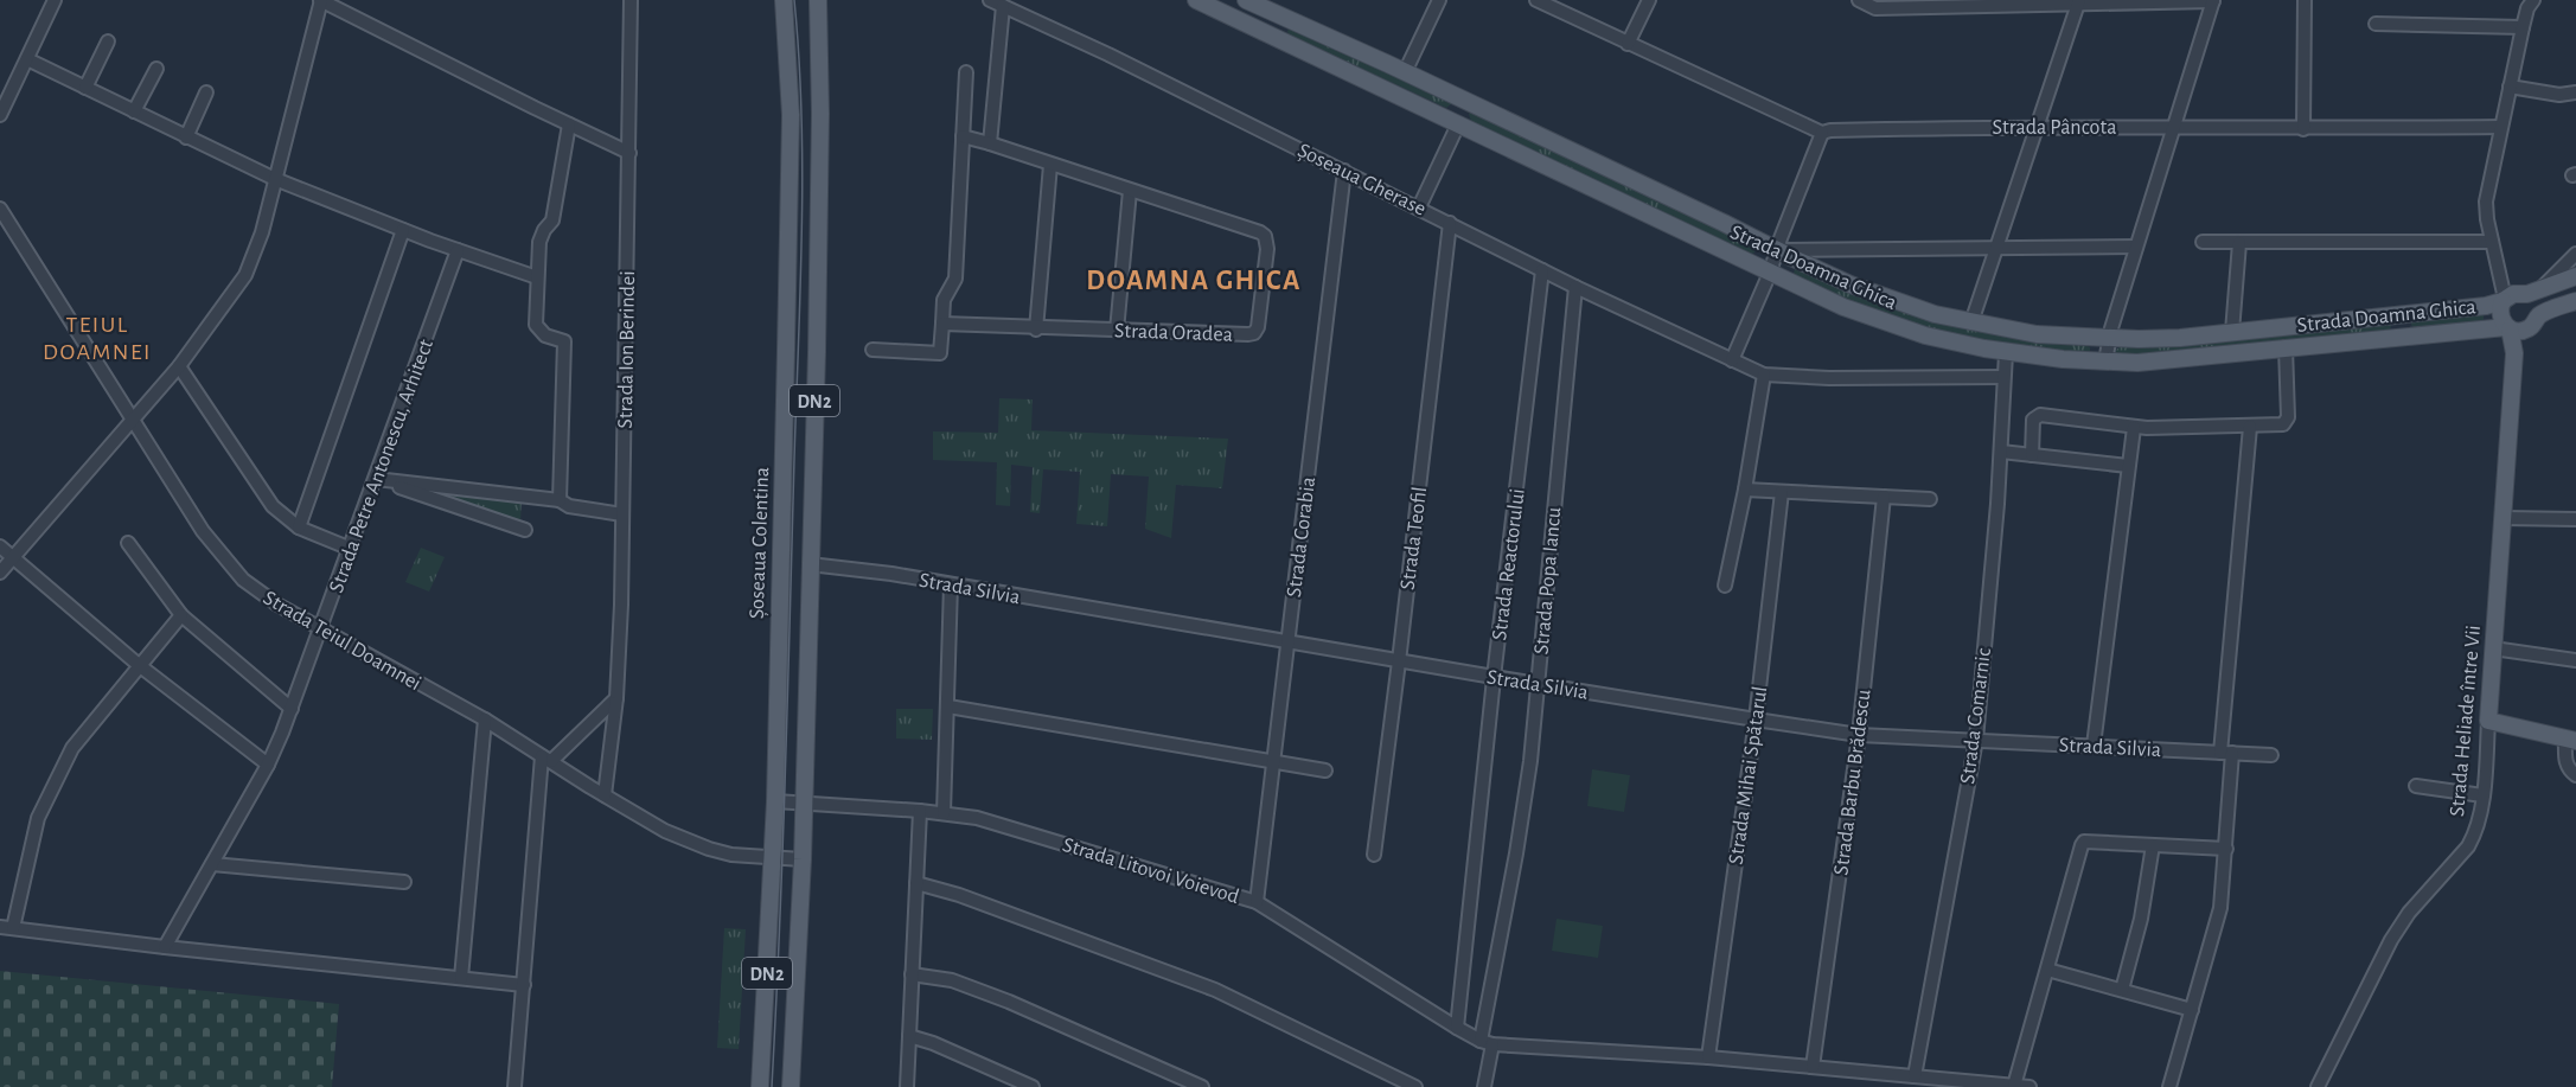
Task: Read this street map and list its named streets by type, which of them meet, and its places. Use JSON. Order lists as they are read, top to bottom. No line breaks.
{"streets":{"main road":["Strada Doamna Ghica","DN2","Șoseaua Colentina","Strada Heliade între Vii"],"street":["Strada Pâncota","Șoseaua Gherase","Strada Oradea","Strada Ion Berindei","Strada Petre Antonescu, Arhitect","Strada Corabia","Strada Teofil","Strada Reactorului","Strada Popa Iancu","Strada Silvia","Strada Teiul Doamnei","Strada Comarnic","Strada Mihai Spătarul","Strada Barbu Brădescu","Strada Litovoi Voievod"]},"crossings":[["Șoseaua Gherase","Strada Corabia"],["Șoseaua Gherase","Strada Teofil"],["Șoseaua Gherase","Strada Reactorului"],["Șoseaua Gherase","Strada Popa Iancu"],["Șoseaua Gherase","Strada Comarnic"],["Strada Doamna Ghica","Strada Comarnic"],["Strada Doamna Ghica","Strada Heliade între Vii"],["Strada Ion Berindei","Strada Teiul Doamnei"],["DN2","Strada Silvia"],["DN2","Strada Teiul Doamnei"],["DN2","Strada Litovoi Voievod"],["Strada Petre Antonescu, Arhitect","Strada Teiul Doamnei"],["Strada Corabia","Strada Silvia"],["Strada Corabia","Strada Litovoi Voievod"],["Strada Teofil","Strada Silvia"],["Șoseaua Colentina","Strada Teiul Doamnei"],["Șoseaua Colentina","Strada Litovoi Voievod"],["Strada Reactorului","Strada Silvia"],["Strada Reactorului","Strada Litovoi Voievod"],["Strada Popa Iancu","Strada Silvia"],["Strada Popa Iancu","Strada Litovoi Voievod"],["Strada Silvia","Strada Comarnic"],["Strada Silvia","Strada Mihai Spătarul"],["Strada Silvia","Strada Barbu Brădescu"]],"districts":["DOAMNA GHICA","TEIUL DOAMNEI"]}
